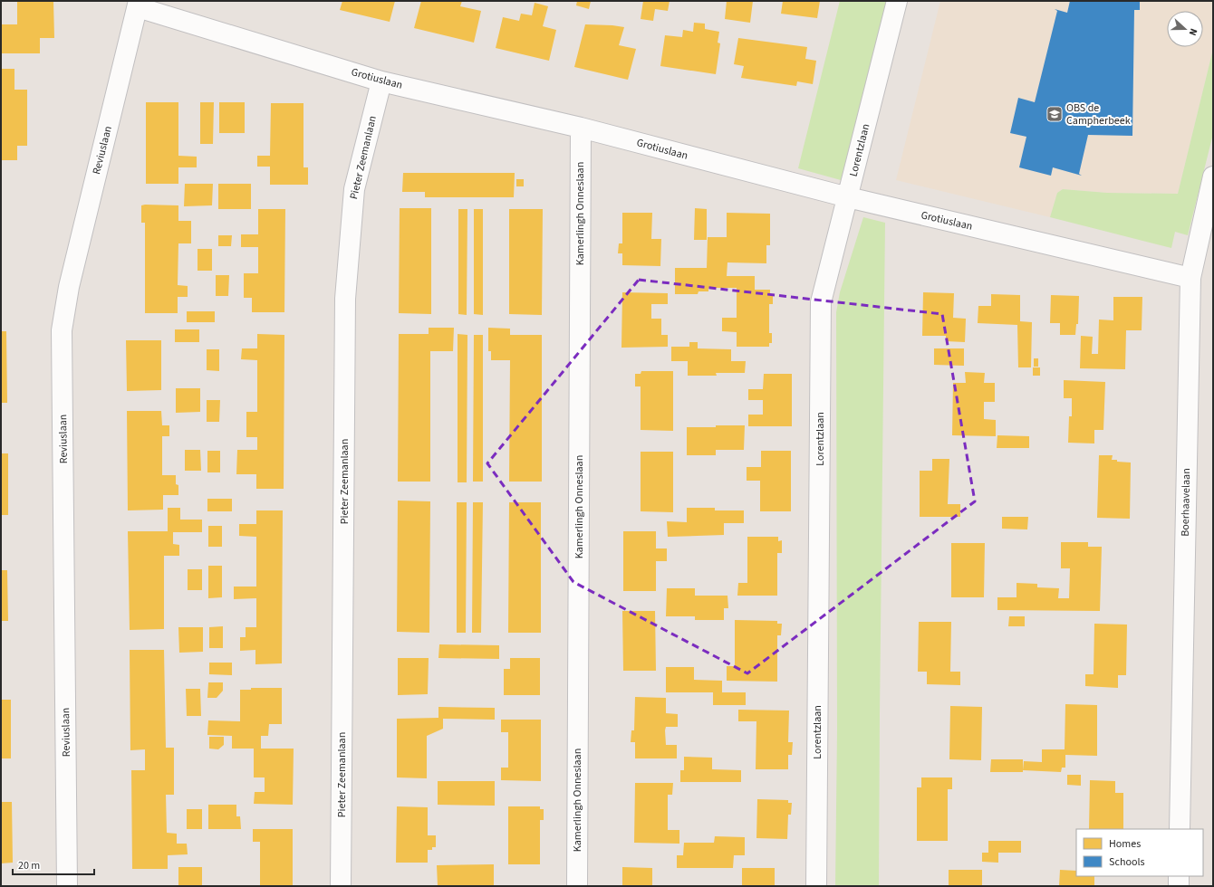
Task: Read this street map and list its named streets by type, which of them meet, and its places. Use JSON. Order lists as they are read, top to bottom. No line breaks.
{"streets":{"street":["Grotiuslaan","Reviuslaan","Lorentzlaan","Pieter Zeemanlaan","Kamerlingh Onneslaan","Boerhaavelaan"]},"crossings":[["Grotiuslaan","Reviuslaan"],["Grotiuslaan","Lorentzlaan"],["Grotiuslaan","Pieter Zeemanlaan"],["Grotiuslaan","Kamerlingh Onneslaan"],["Grotiuslaan","Boerhaavelaan"]],"places":{"school or university":["OBS de Campherbeek"]},"legend":["Homes","Schools"],"scale_bar":"20 m","north":"right"}
